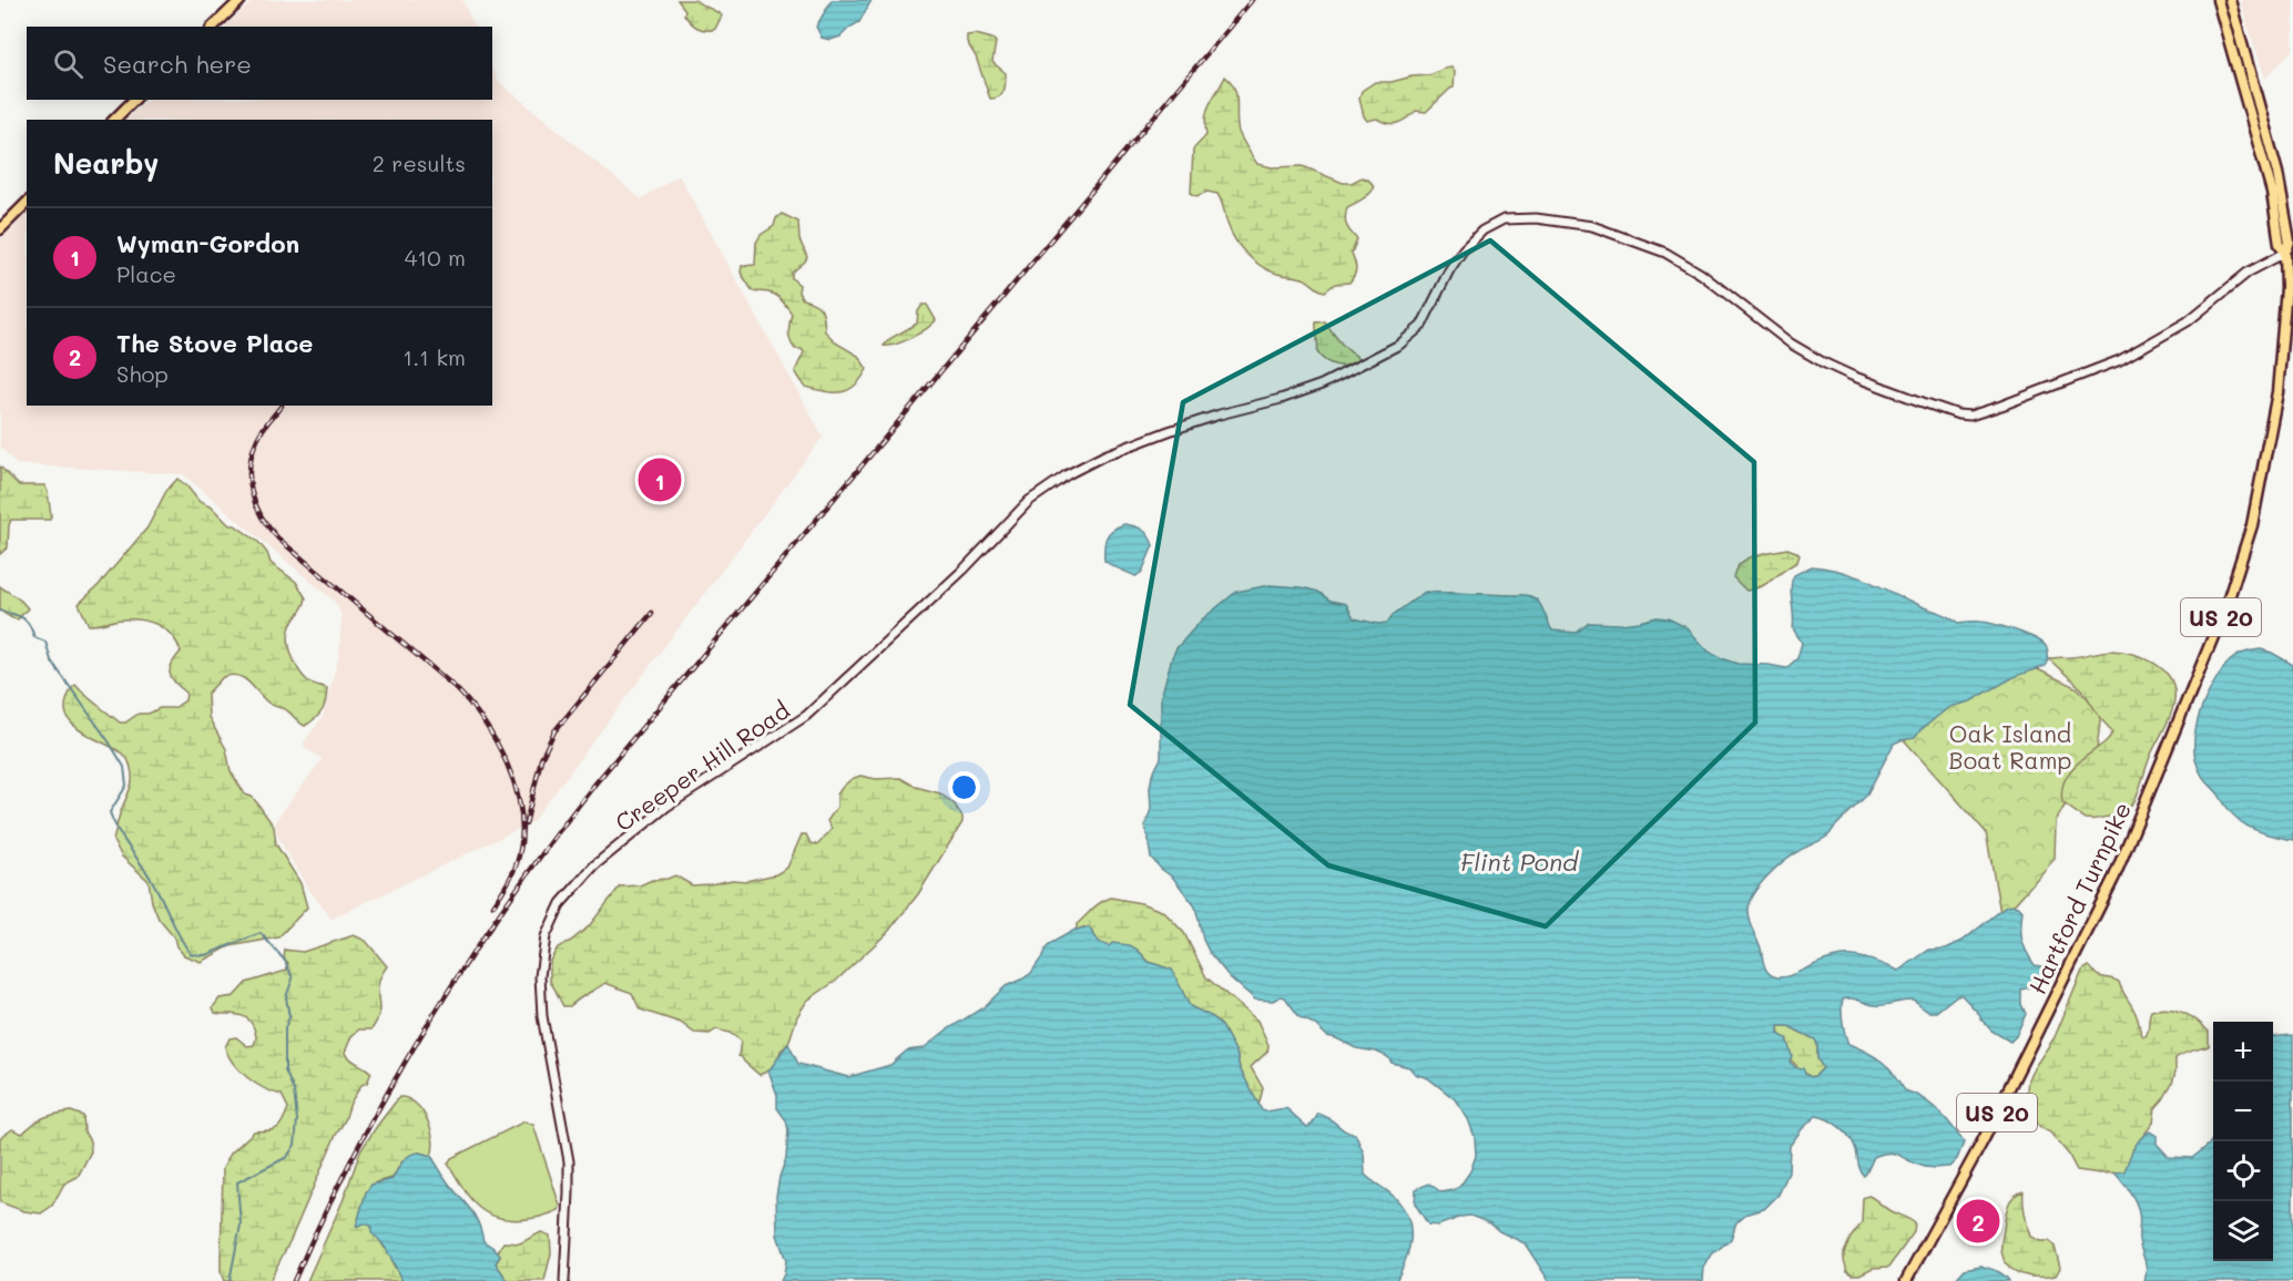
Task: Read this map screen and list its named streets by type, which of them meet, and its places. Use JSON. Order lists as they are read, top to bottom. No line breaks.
{"streets":{"main road":["US 20","Hartford Turnpike"],"street":["Creeper Hill Road"]},"crossings":[["US 20","Creeper Hill Road"],["US 20","Hartford Turnpike"]],"water":["Flint Pond"],"parks":["Oak Island Boat Ramp"],"page":{"search":"Search here","heading":["Nearby","2 results"],"list":[{"mark":"1","name":"Wyman-Gordon","note":"Place","value":"410 m"},{"mark":"2","name":"The Stove Place","note":"Shop","value":"1.1 km"}],"pins":["1","2"],"map_buttons":["+","−"]}}
